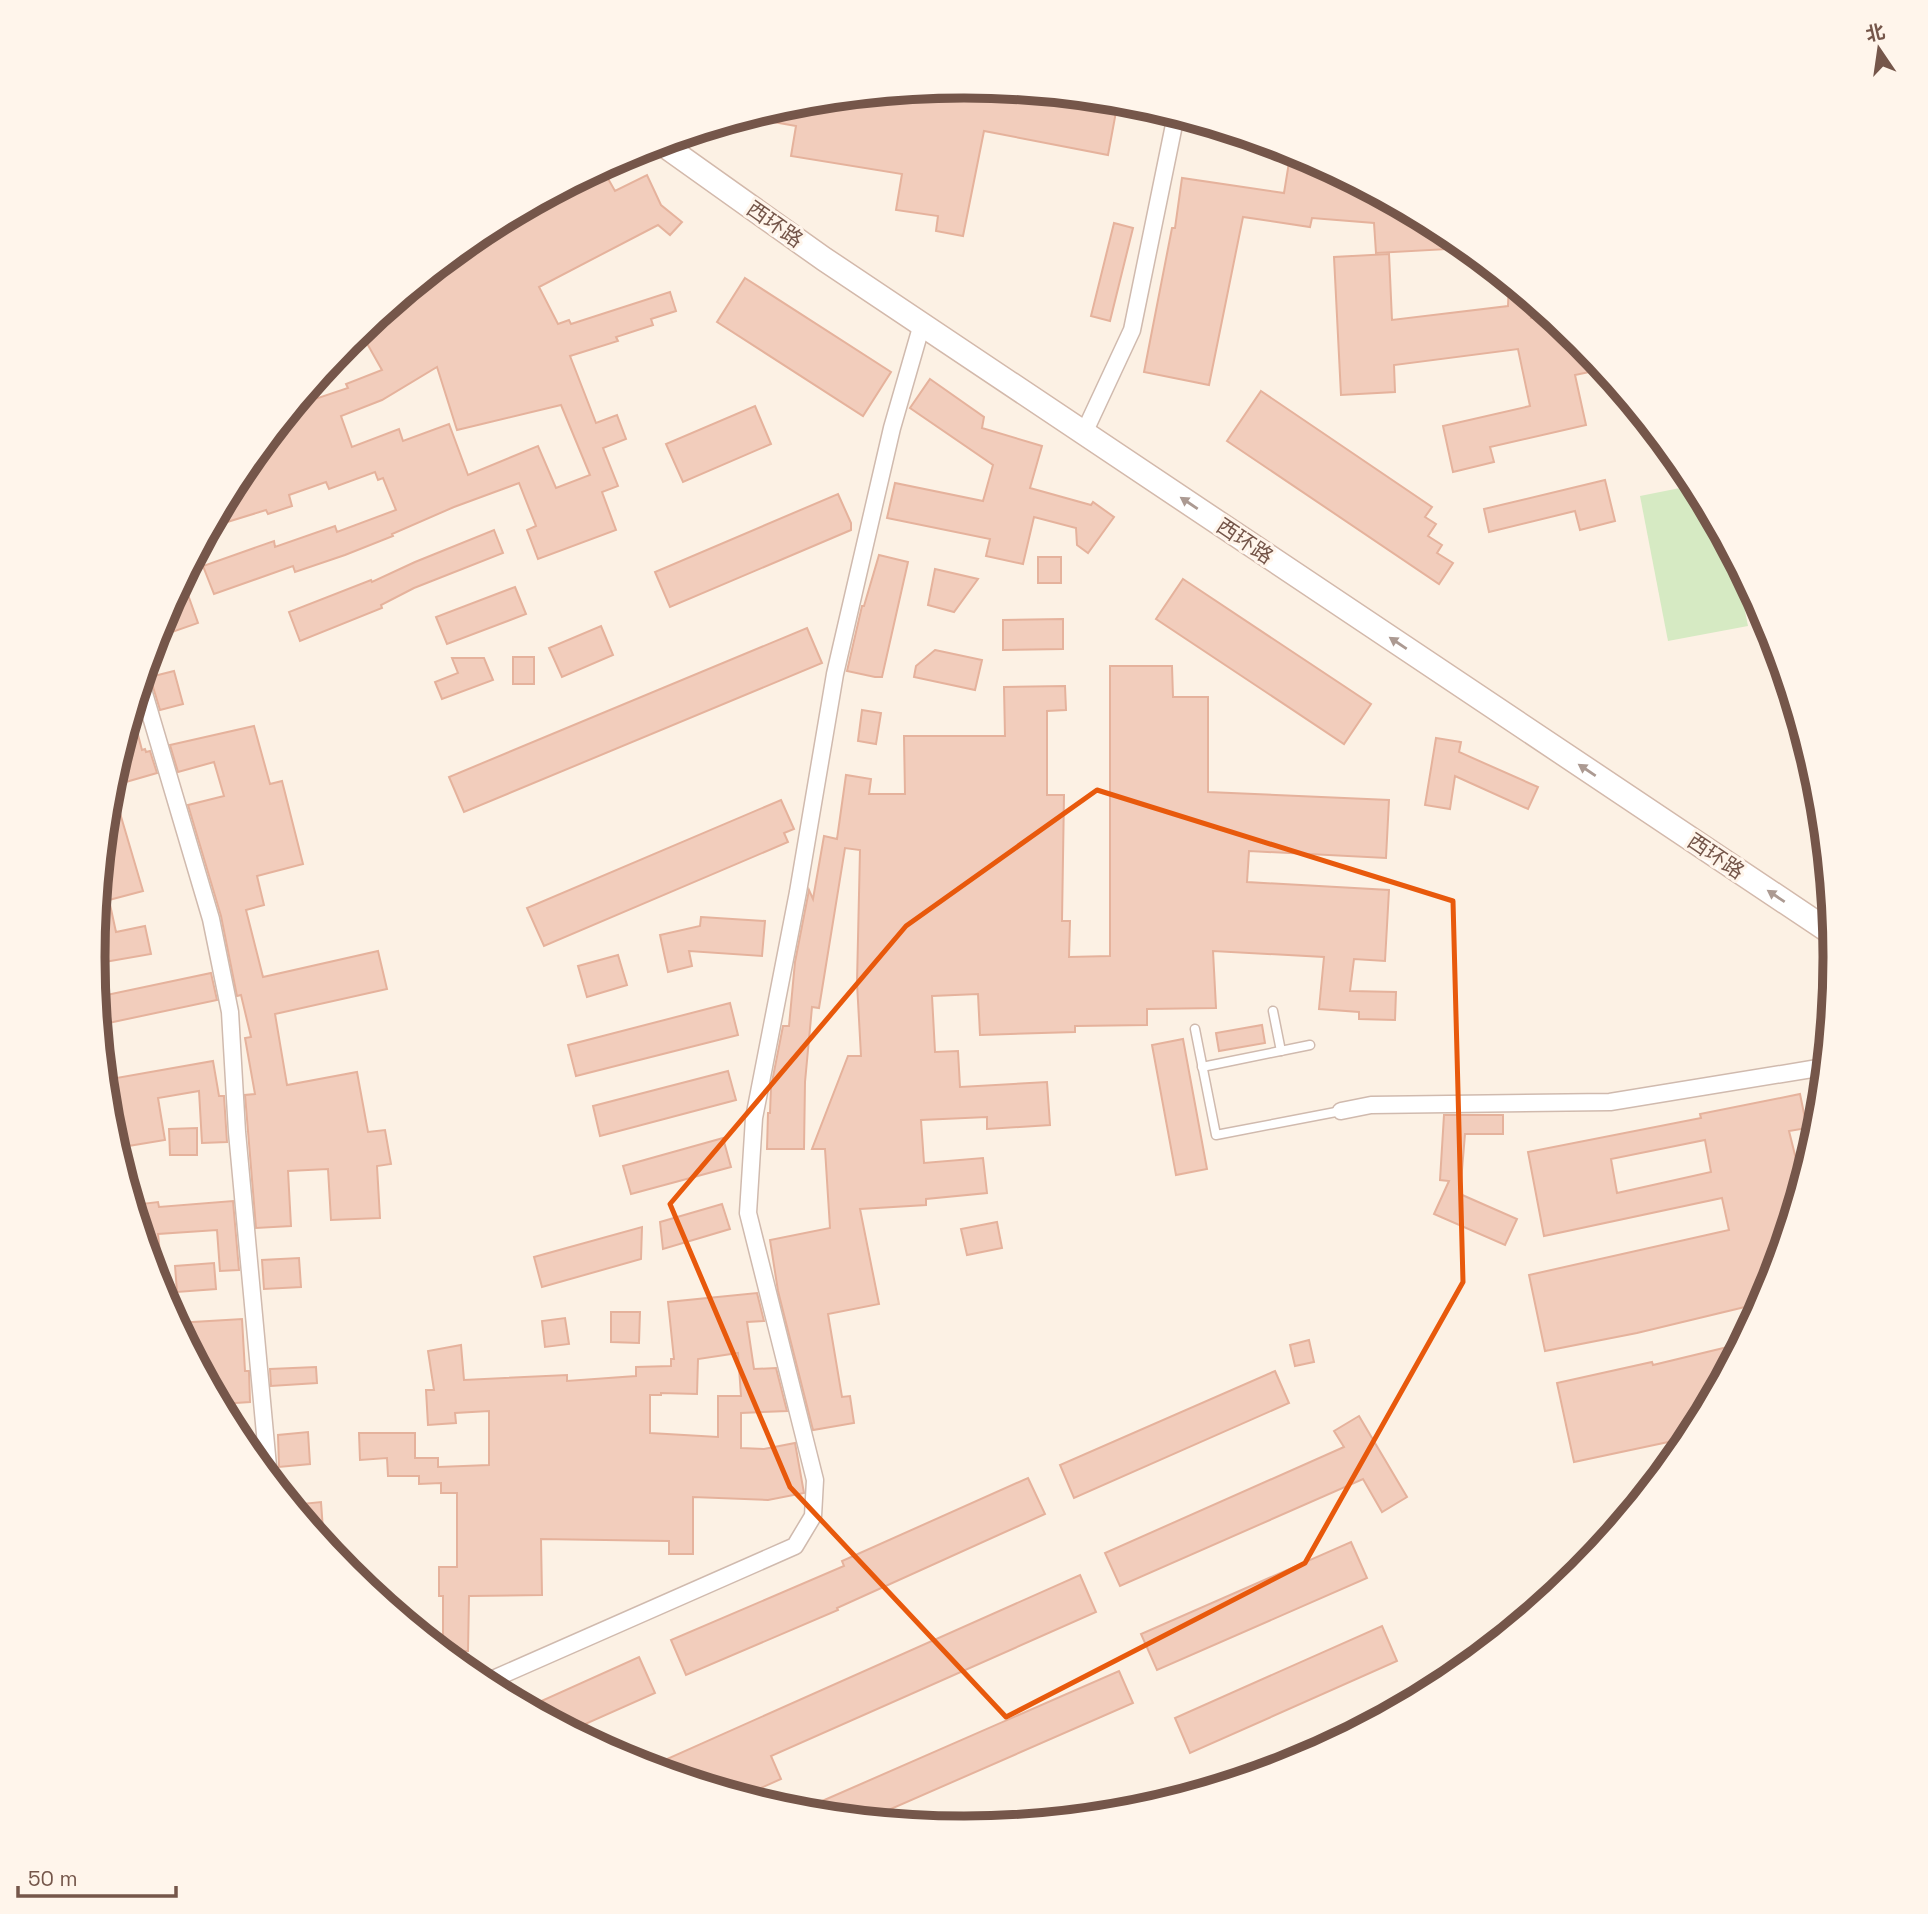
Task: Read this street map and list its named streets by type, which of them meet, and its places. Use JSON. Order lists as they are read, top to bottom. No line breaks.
{"streets":{"street":["西环路"]},"one_way":["西环路"],"scale_bar":"50 m","north":"top"}
